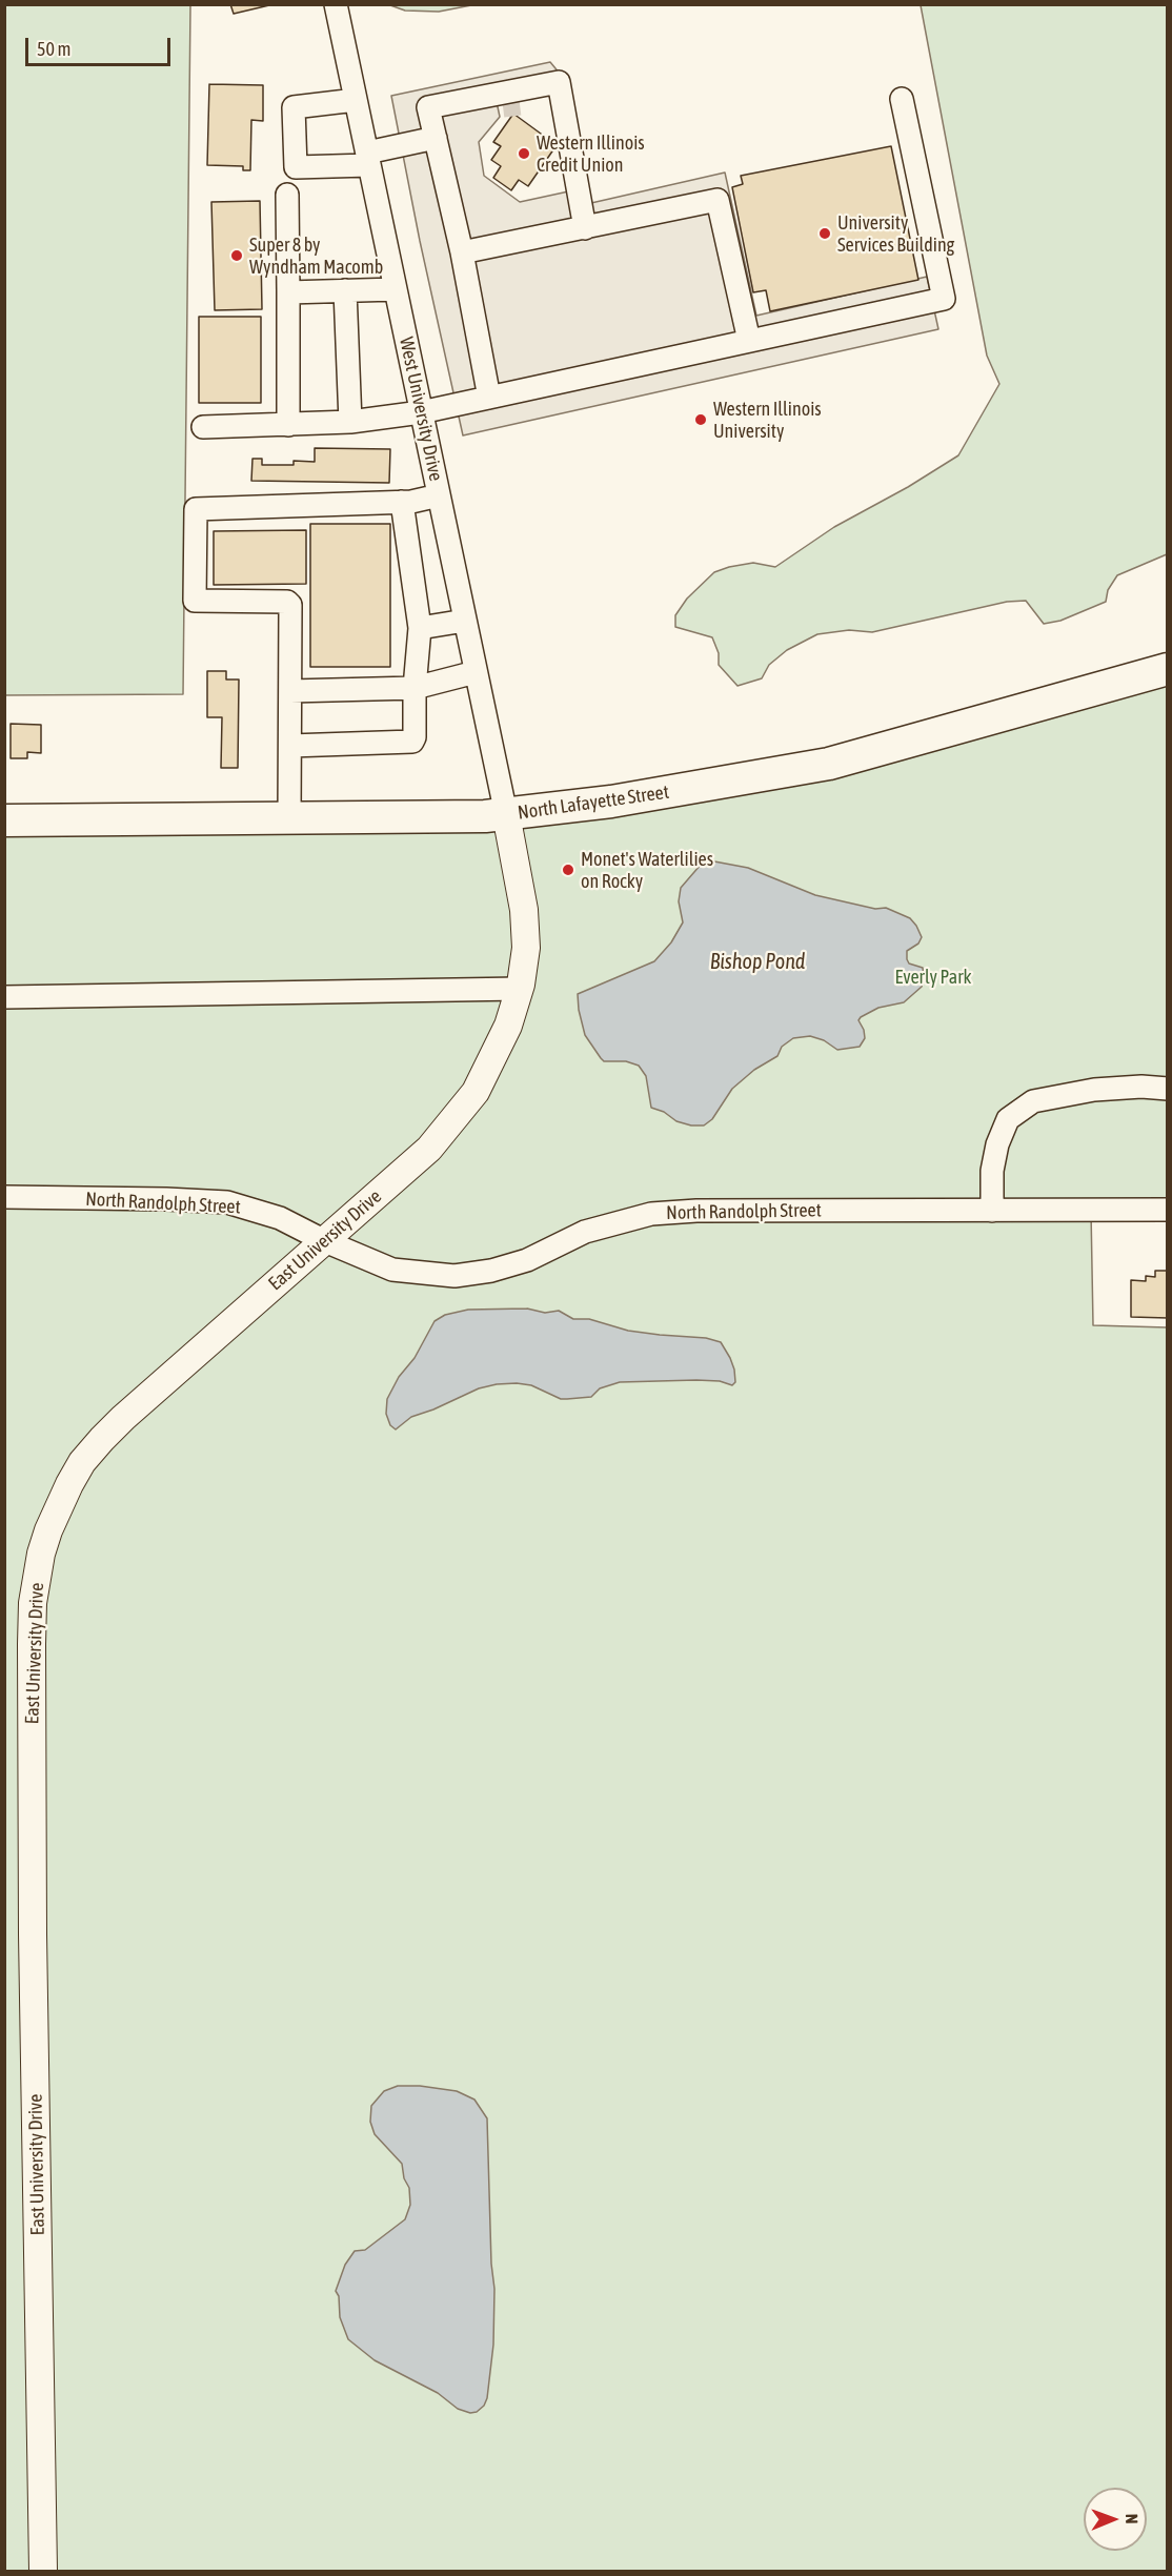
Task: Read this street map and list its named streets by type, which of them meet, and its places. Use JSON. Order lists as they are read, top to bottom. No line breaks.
{"streets":{"highway":["North Lafayette Street"],"main road":["East University Drive"],"street":["West University Drive","North Randolph Street"]},"crossings":[["West University Drive","North Lafayette Street"],["West University Drive","East University Drive"],["North Lafayette Street","East University Drive"],["North Randolph Street","East University Drive"]],"water":["Bishop Pond"],"parks":["Everly Park"],"places":["Western Illinois Credit Union","University Services Building","Super 8 by Wyndham Macomb","Western Illinois University","Monet's Waterlilies on Rocky"],"scale_bar":"50 m","north":"right"}
